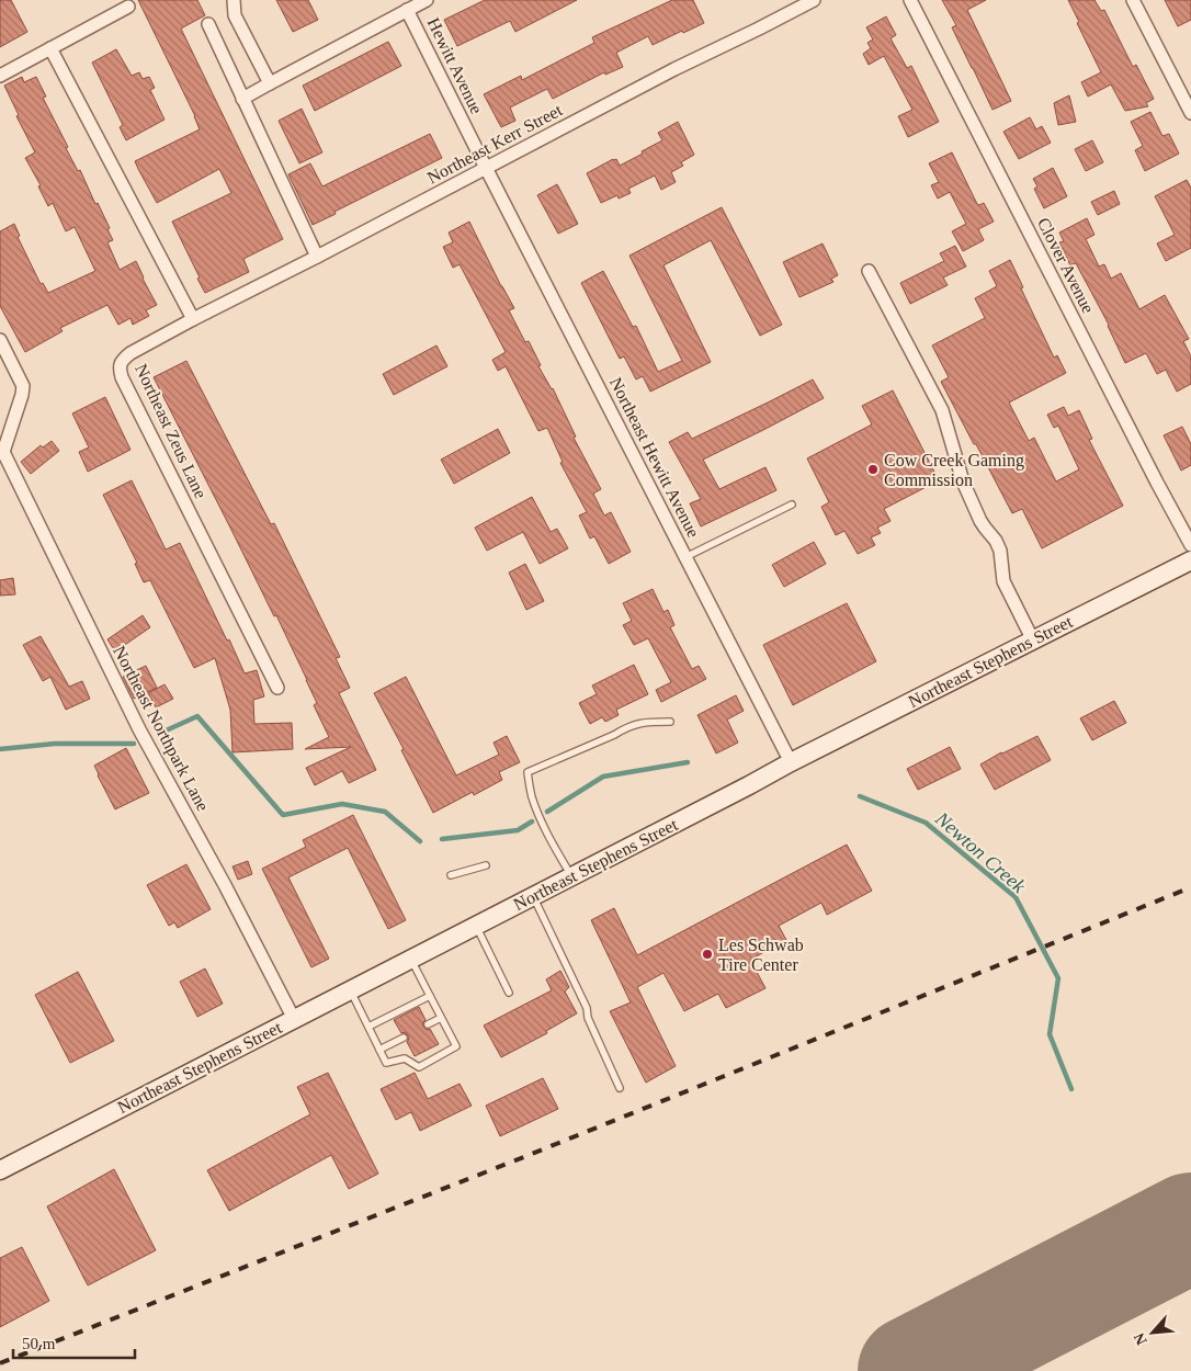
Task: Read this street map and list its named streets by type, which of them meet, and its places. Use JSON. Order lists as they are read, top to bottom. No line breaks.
{"streets":{"main road":["Northeast Stephens Street"],"street":["Hewitt Avenue","Northeast Kerr Street","Clover Avenue","Northeast Zeus Lane","Northeast Hewitt Avenue","Northeast Northpark Lane"]},"crossings":[["Hewitt Avenue","Northeast Kerr Street"],["Hewitt Avenue","Northeast Hewitt Avenue"],["Northeast Kerr Street","Northeast Zeus Lane"],["Northeast Kerr Street","Northeast Hewitt Avenue"],["Northeast Hewitt Avenue","Northeast Stephens Street"],["Northeast Stephens Street","Northeast Northpark Lane"]],"water":["Newton Creek"],"places":["Cow Creek Gaming Commission","Les Schwab Tire Center"],"scale_bar":"50 m","north":"bottom left"}
